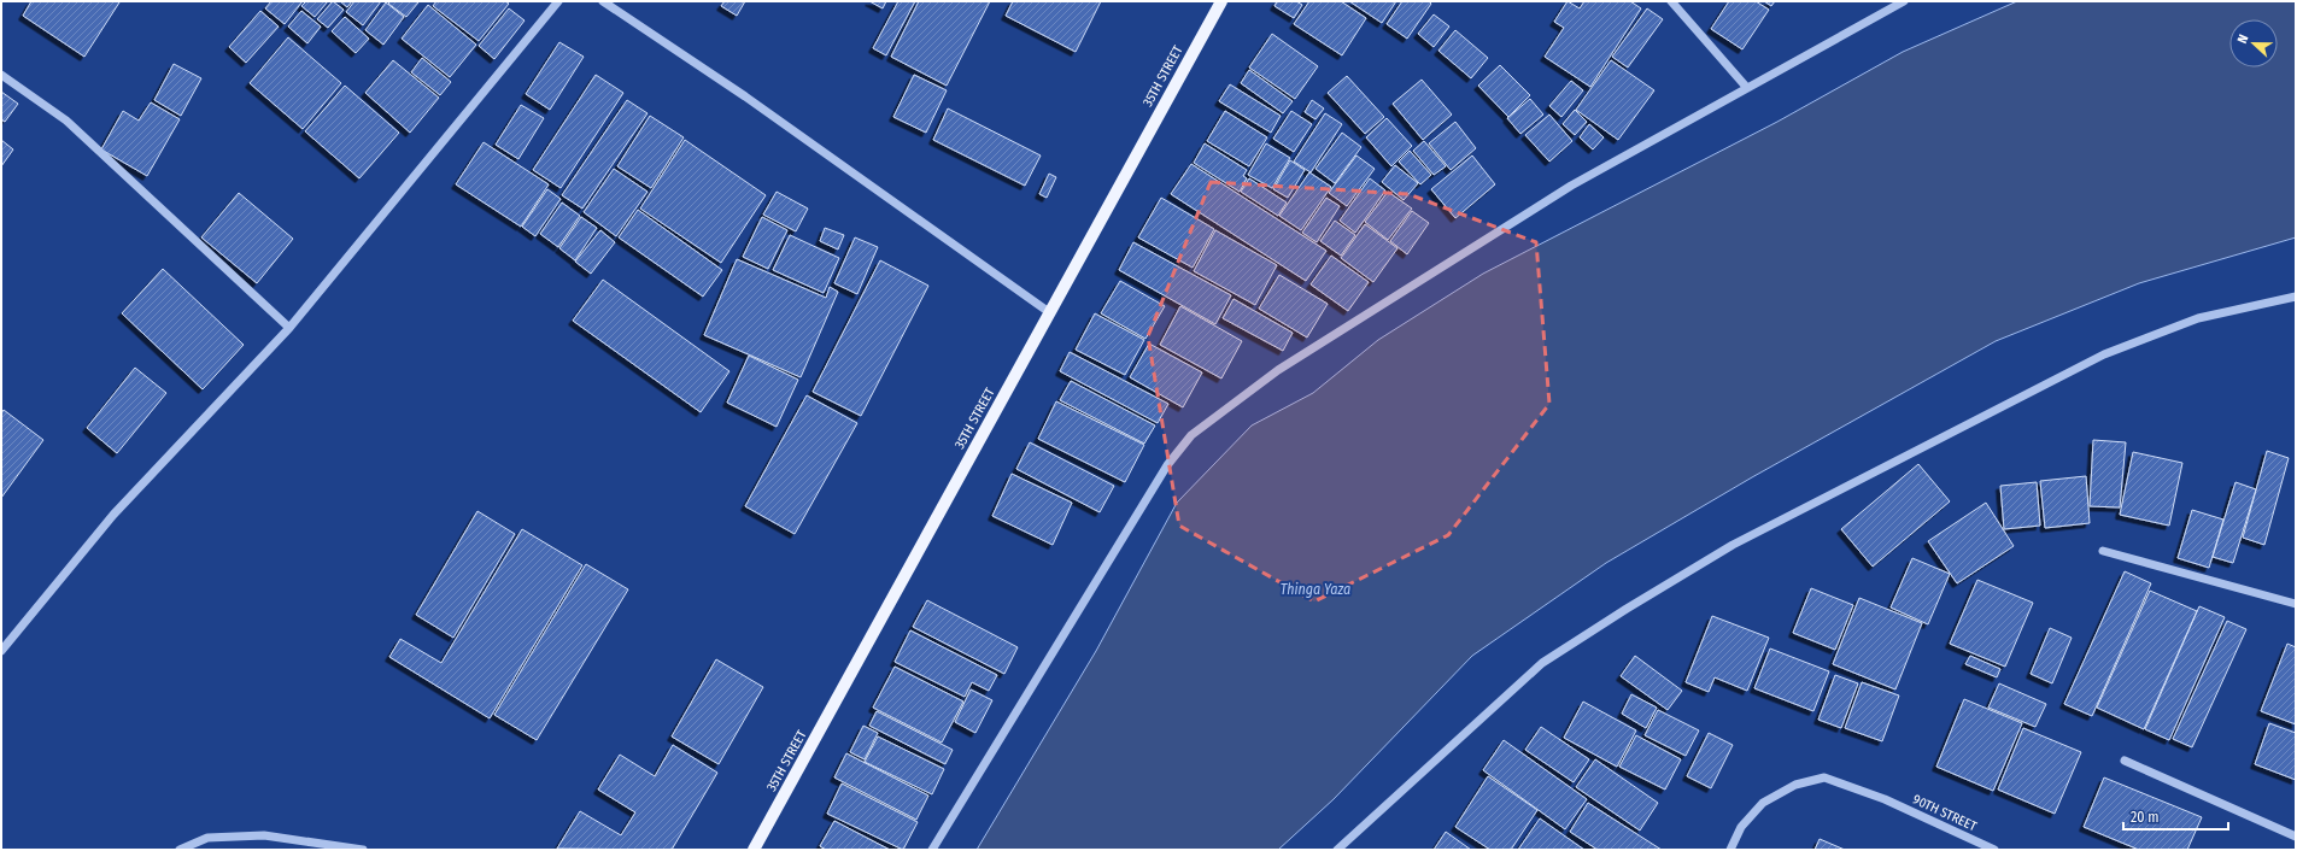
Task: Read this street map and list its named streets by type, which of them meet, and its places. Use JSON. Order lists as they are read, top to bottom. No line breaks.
{"streets":{"main road":["35TH STREET"],"street":["90TH STREET"]},"water":["Thinga Yaza"],"scale_bar":"20 m","north":"left"}
